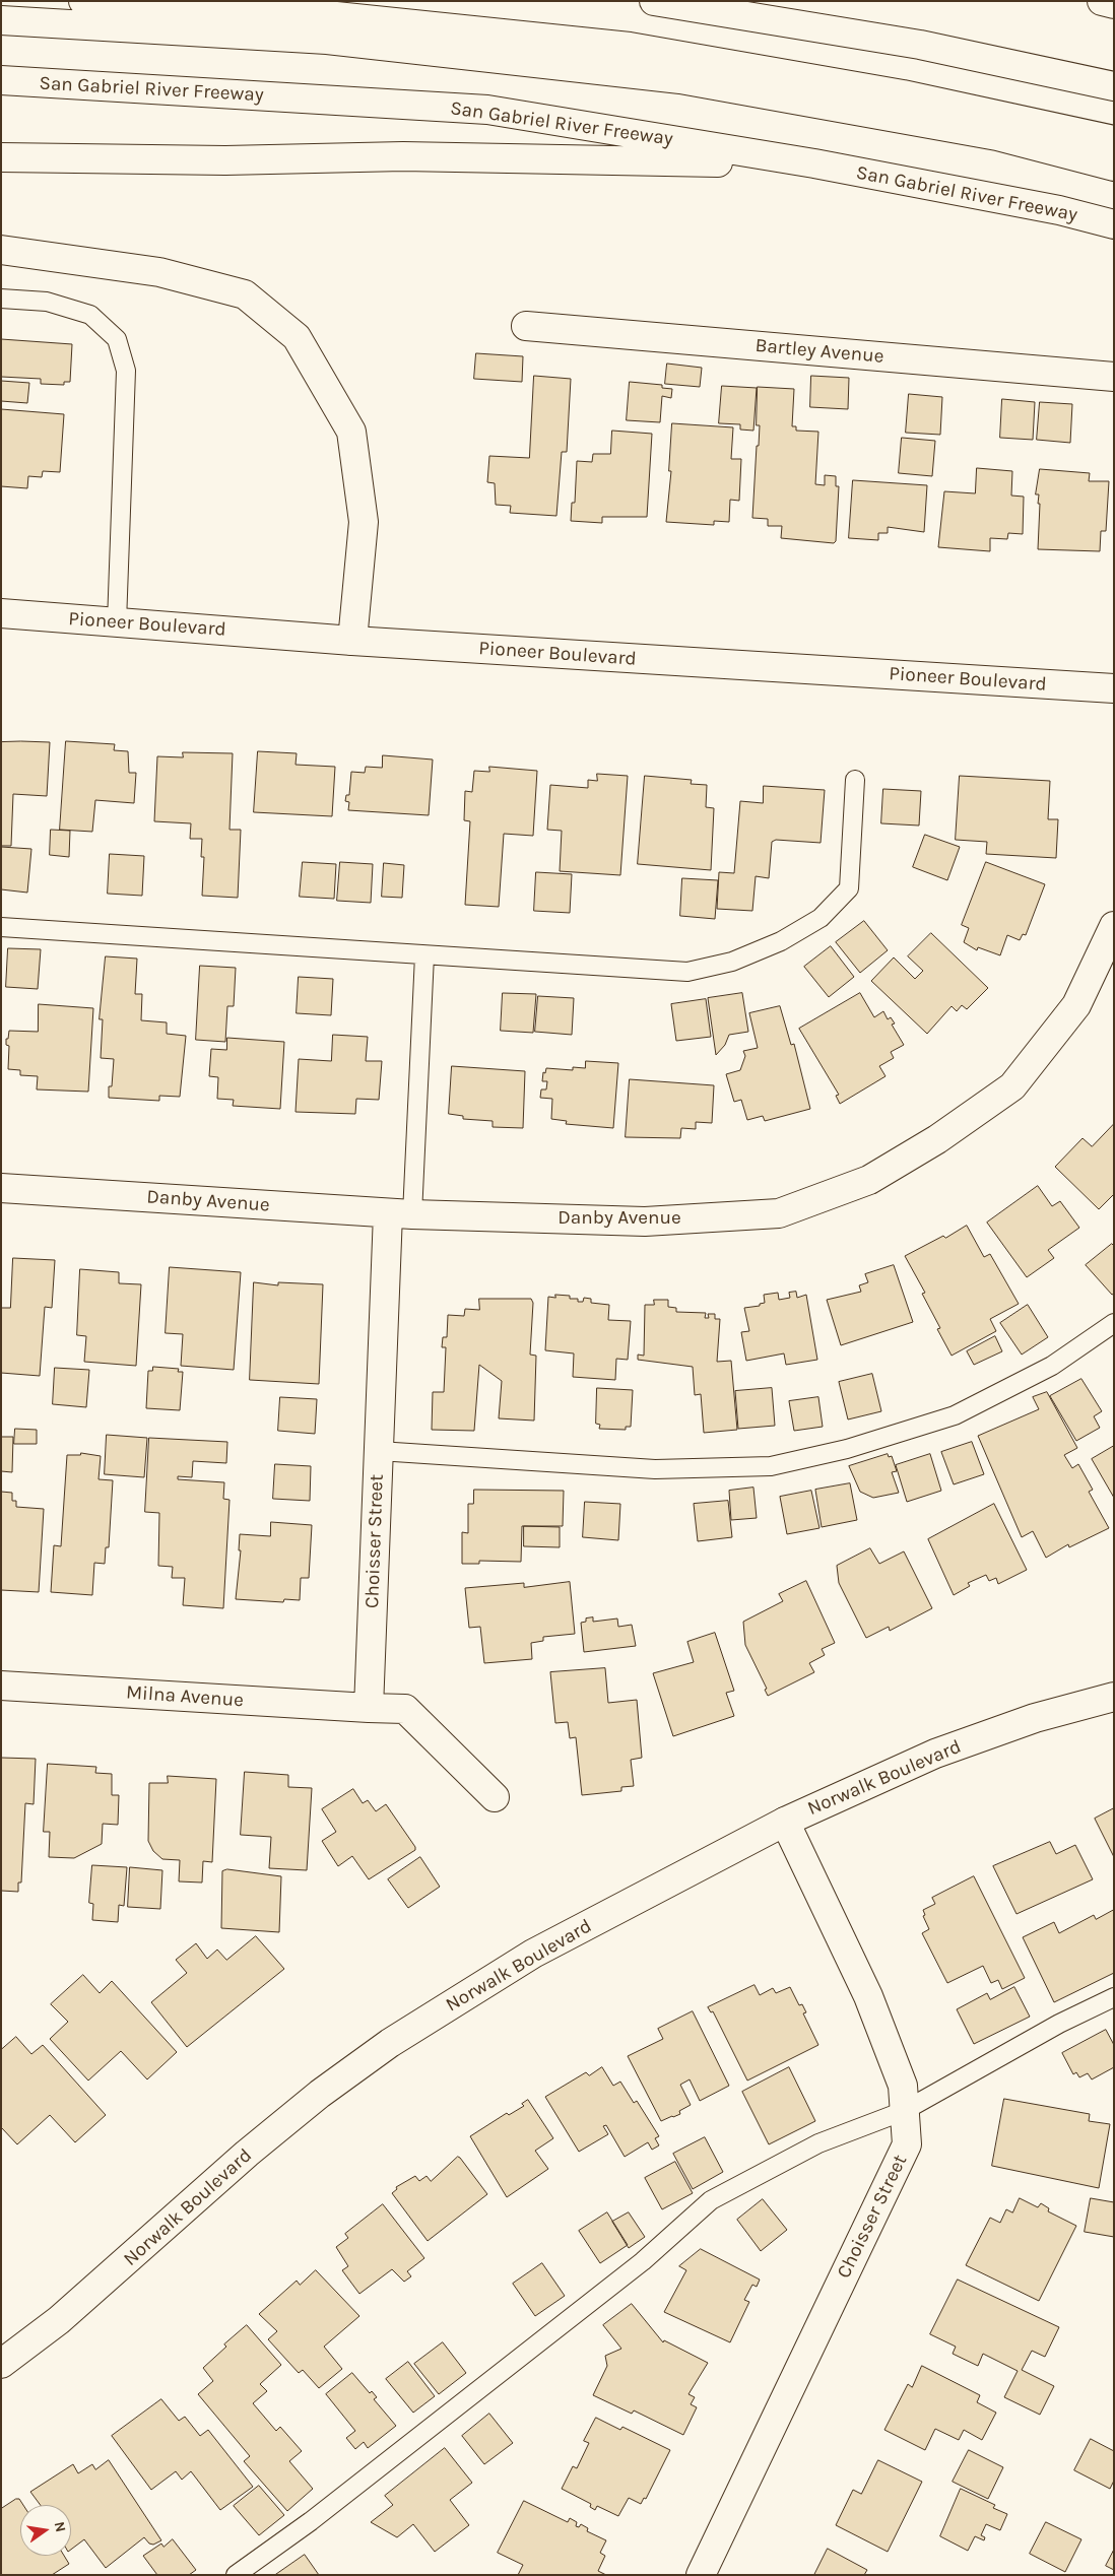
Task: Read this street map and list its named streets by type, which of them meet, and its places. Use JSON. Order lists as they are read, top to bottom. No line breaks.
{"streets":{"main road":["San Gabriel River Freeway","Bartley Avenue","Pioneer Boulevard","Danby Avenue","Choisser Street","Milna Avenue","Norwalk Boulevard"]},"crossings":[["Danby Avenue","Choisser Street"],["Choisser Street","Milna Avenue"],["Choisser Street","Norwalk Boulevard"]],"north":"right"}
